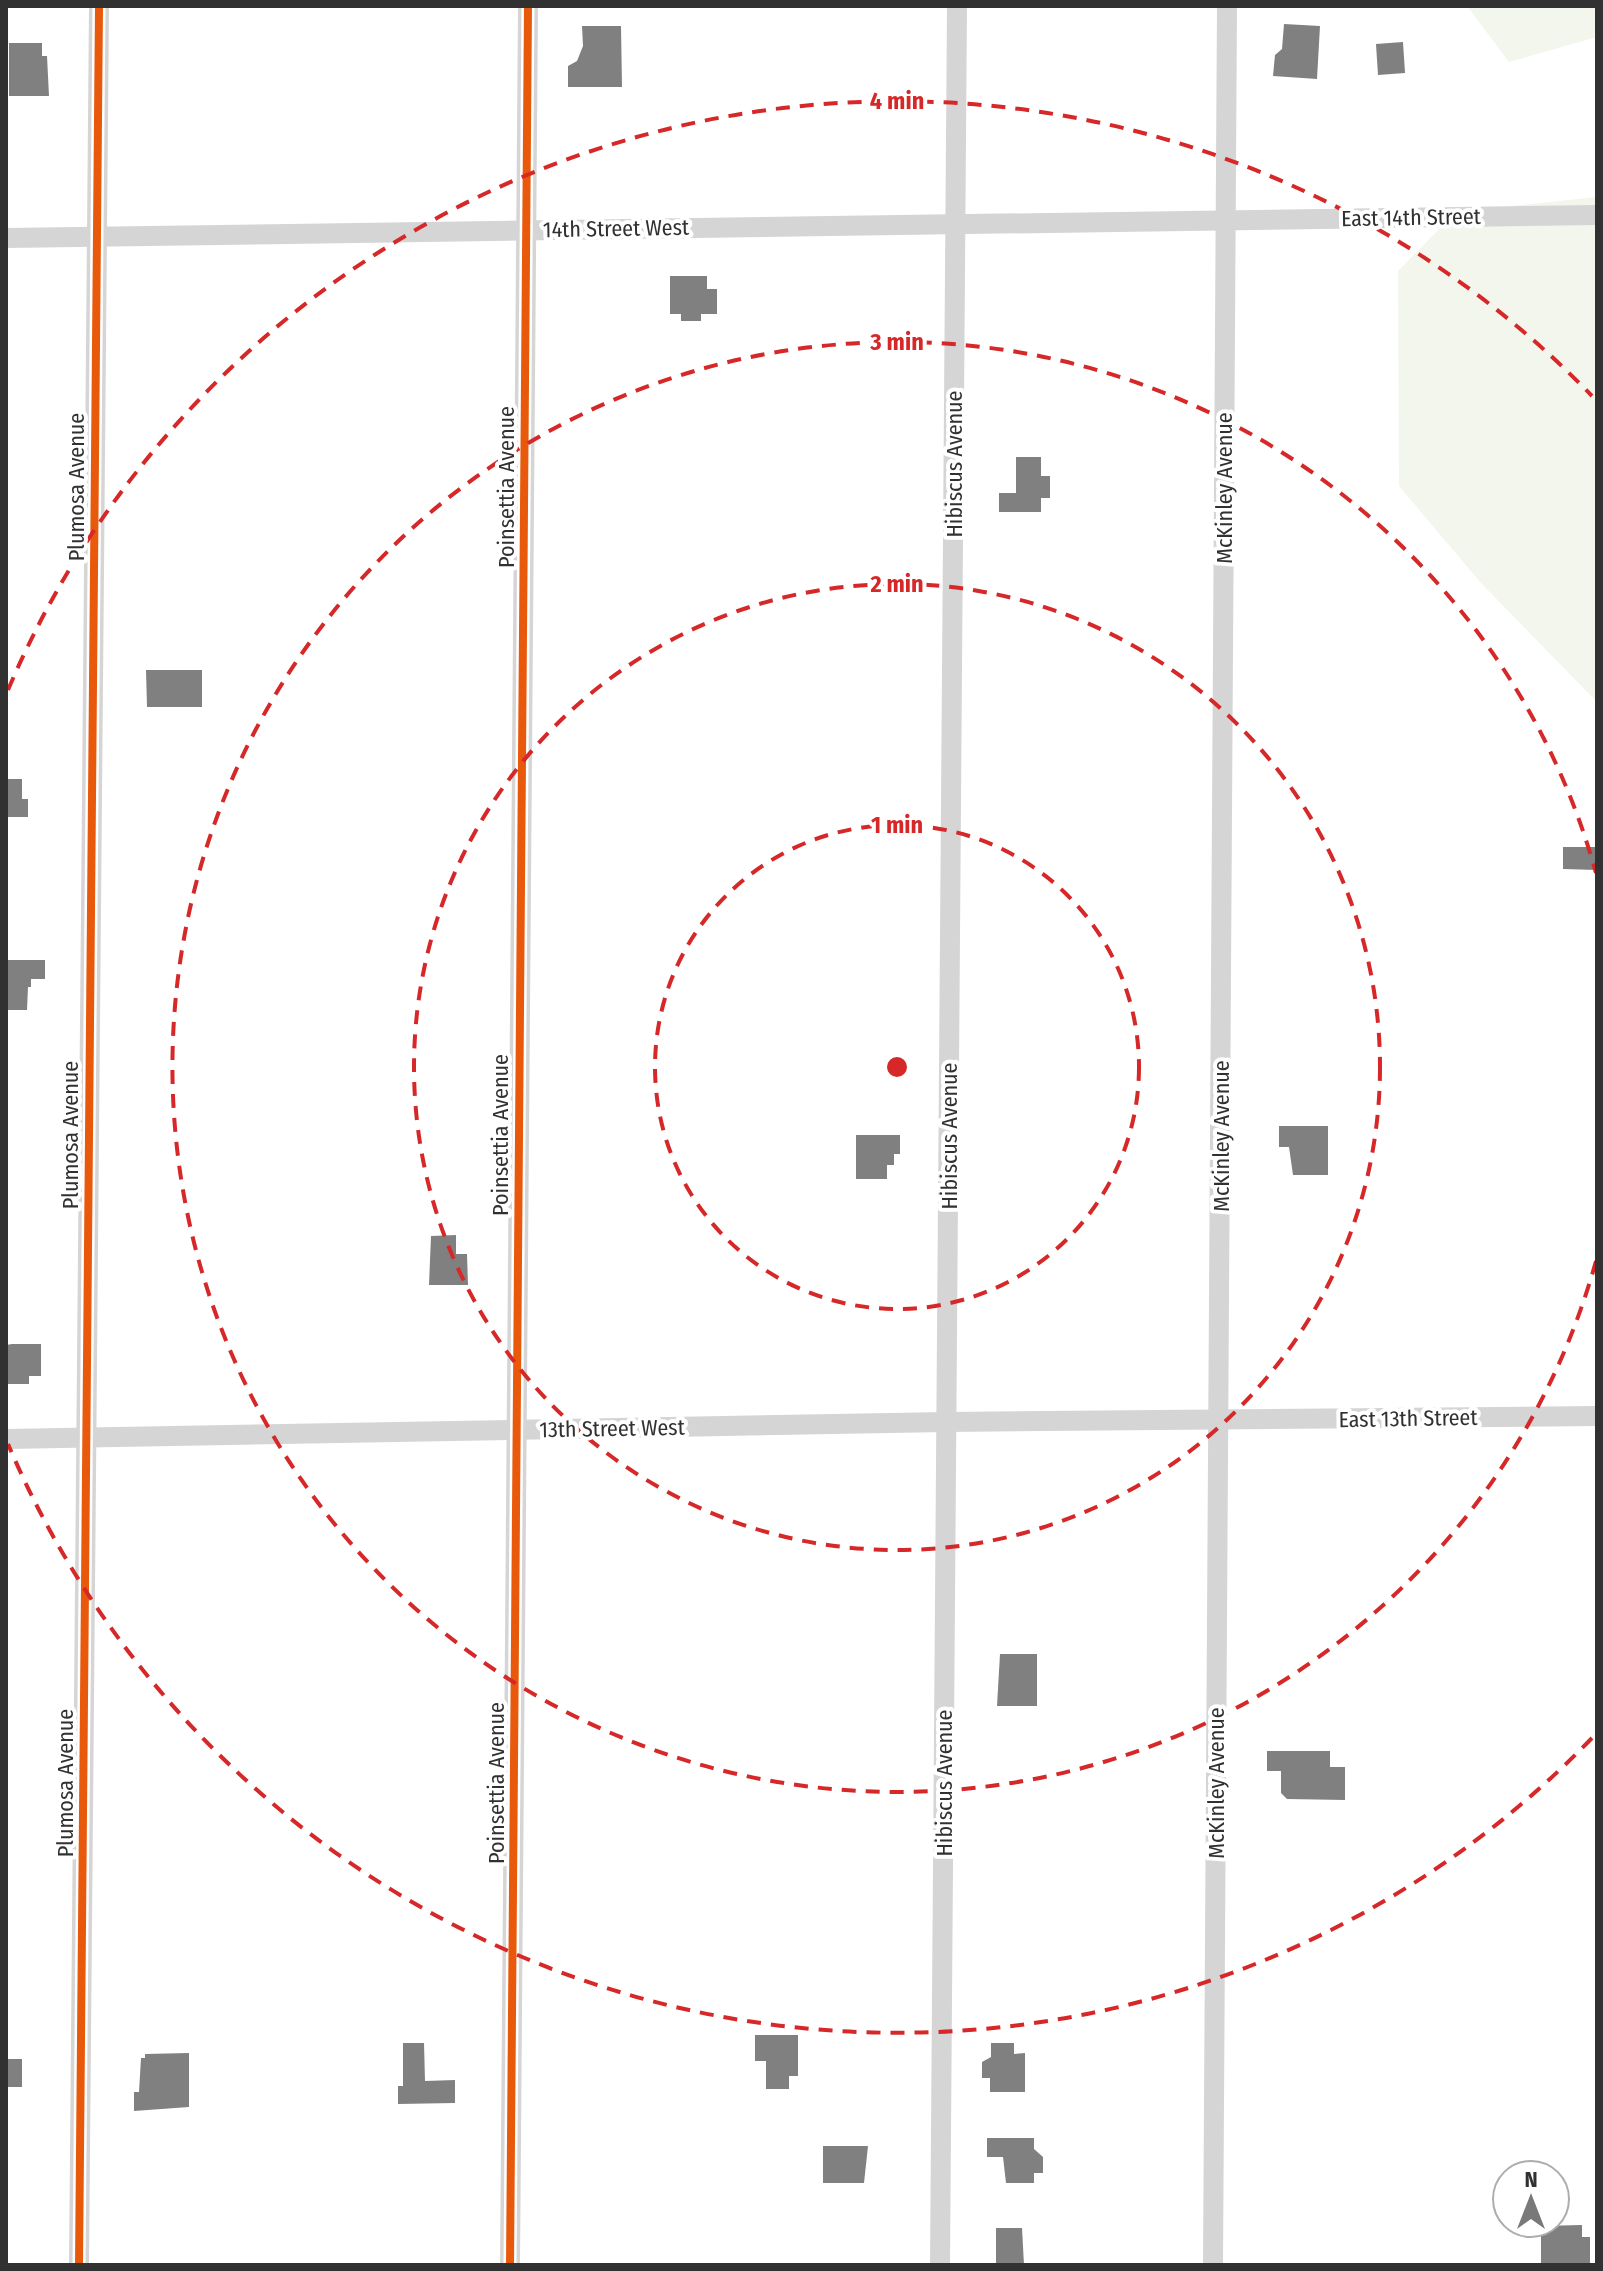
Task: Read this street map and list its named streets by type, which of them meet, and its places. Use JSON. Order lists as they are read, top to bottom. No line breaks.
{"streets":{"street":["East 14th Street","14th Street West","Hibiscus Avenue","Plumosa Avenue","Poinsettia Avenue","McKinley Avenue","East 13th Street","13th Street West"]},"crossings":[["East 14th Street","14th Street West"],["East 14th Street","McKinley Avenue"],["14th Street West","Hibiscus Avenue"],["14th Street West","Plumosa Avenue"],["14th Street West","Poinsettia Avenue"],["14th Street West","McKinley Avenue"],["Hibiscus Avenue","13th Street West"],["Plumosa Avenue","13th Street West"],["Poinsettia Avenue","13th Street West"],["McKinley Avenue","East 13th Street"],["McKinley Avenue","13th Street West"],["East 13th Street","13th Street West"]],"north":"top","rings":["4 min","3 min","2 min","1 min"]}
